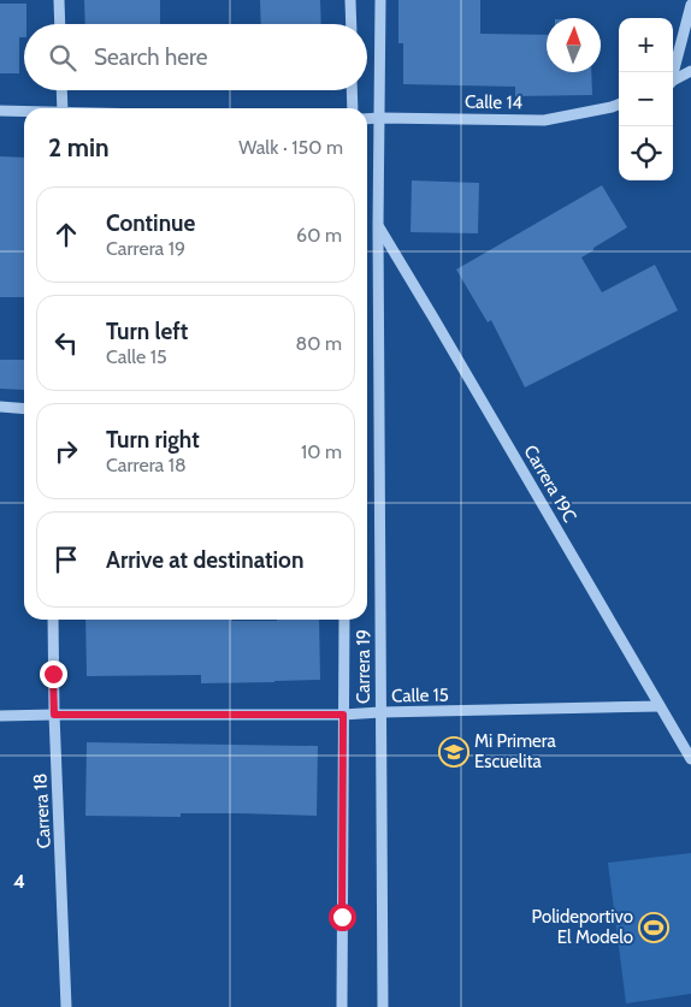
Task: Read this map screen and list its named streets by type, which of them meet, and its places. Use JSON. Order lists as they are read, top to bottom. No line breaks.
{"streets":{"street":["Calle 14","Carrera 19C","Carrera 19","Calle 15","Carrera 18"]},"crossings":[["Calle 14","Carrera 19"],["Carrera 19C","Carrera 19"],["Carrera 19C","Calle 15"],["Carrera 19","Calle 15"],["Calle 15","Carrera 18"]],"places":{"school or university":["Mi Primera Escuelita"],"sports":["Polideportivo El Modelo"]},"north":"top","page":{"map_buttons":["+","−"],"search":"Search here","heading":["2 min","Walk · 150 m"],"list":[["Continue","Carrera 19","60 m"],["Turn left","Calle 15","80 m"],["Turn right","Carrera 18","10 m"],"Arrive at destination"]},"grid":{"rows":["4"]}}
